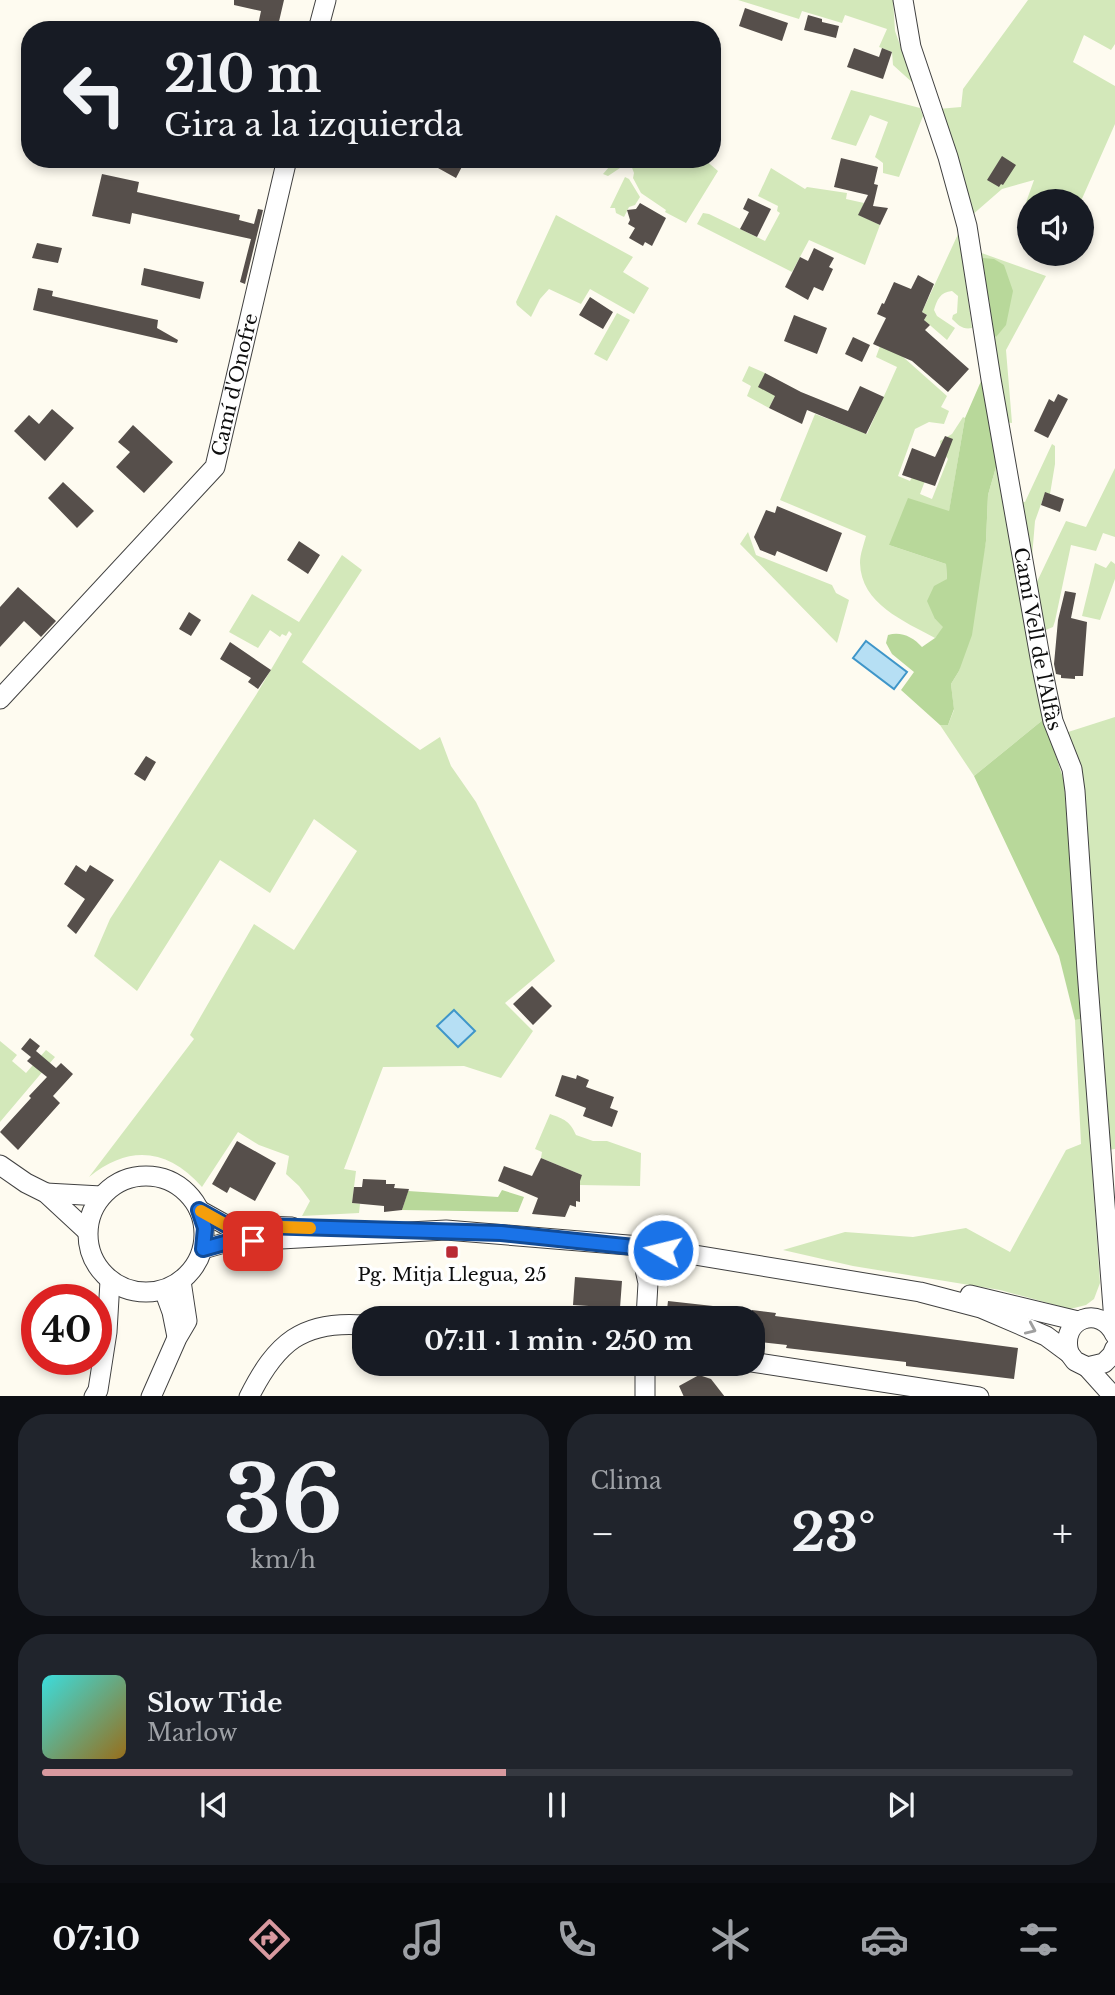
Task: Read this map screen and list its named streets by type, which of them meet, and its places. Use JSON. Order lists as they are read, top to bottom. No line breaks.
{"streets":{"street":["Camí d'Onofre","Camí Vell de l'Alfàs"]},"places":{"transit":["Pg. Mitja Llegua, 25"]},"page":{"turn":["210 m","Gira a la izquierda"],"limit":"40","trip":"07:11 · 1 min · 250 m","tile":[["36","km/h"],"Clima"],"heat":["−","23°","+"],"song":["Slow Tide","Marlow"],"tabs":"07:10"}}
